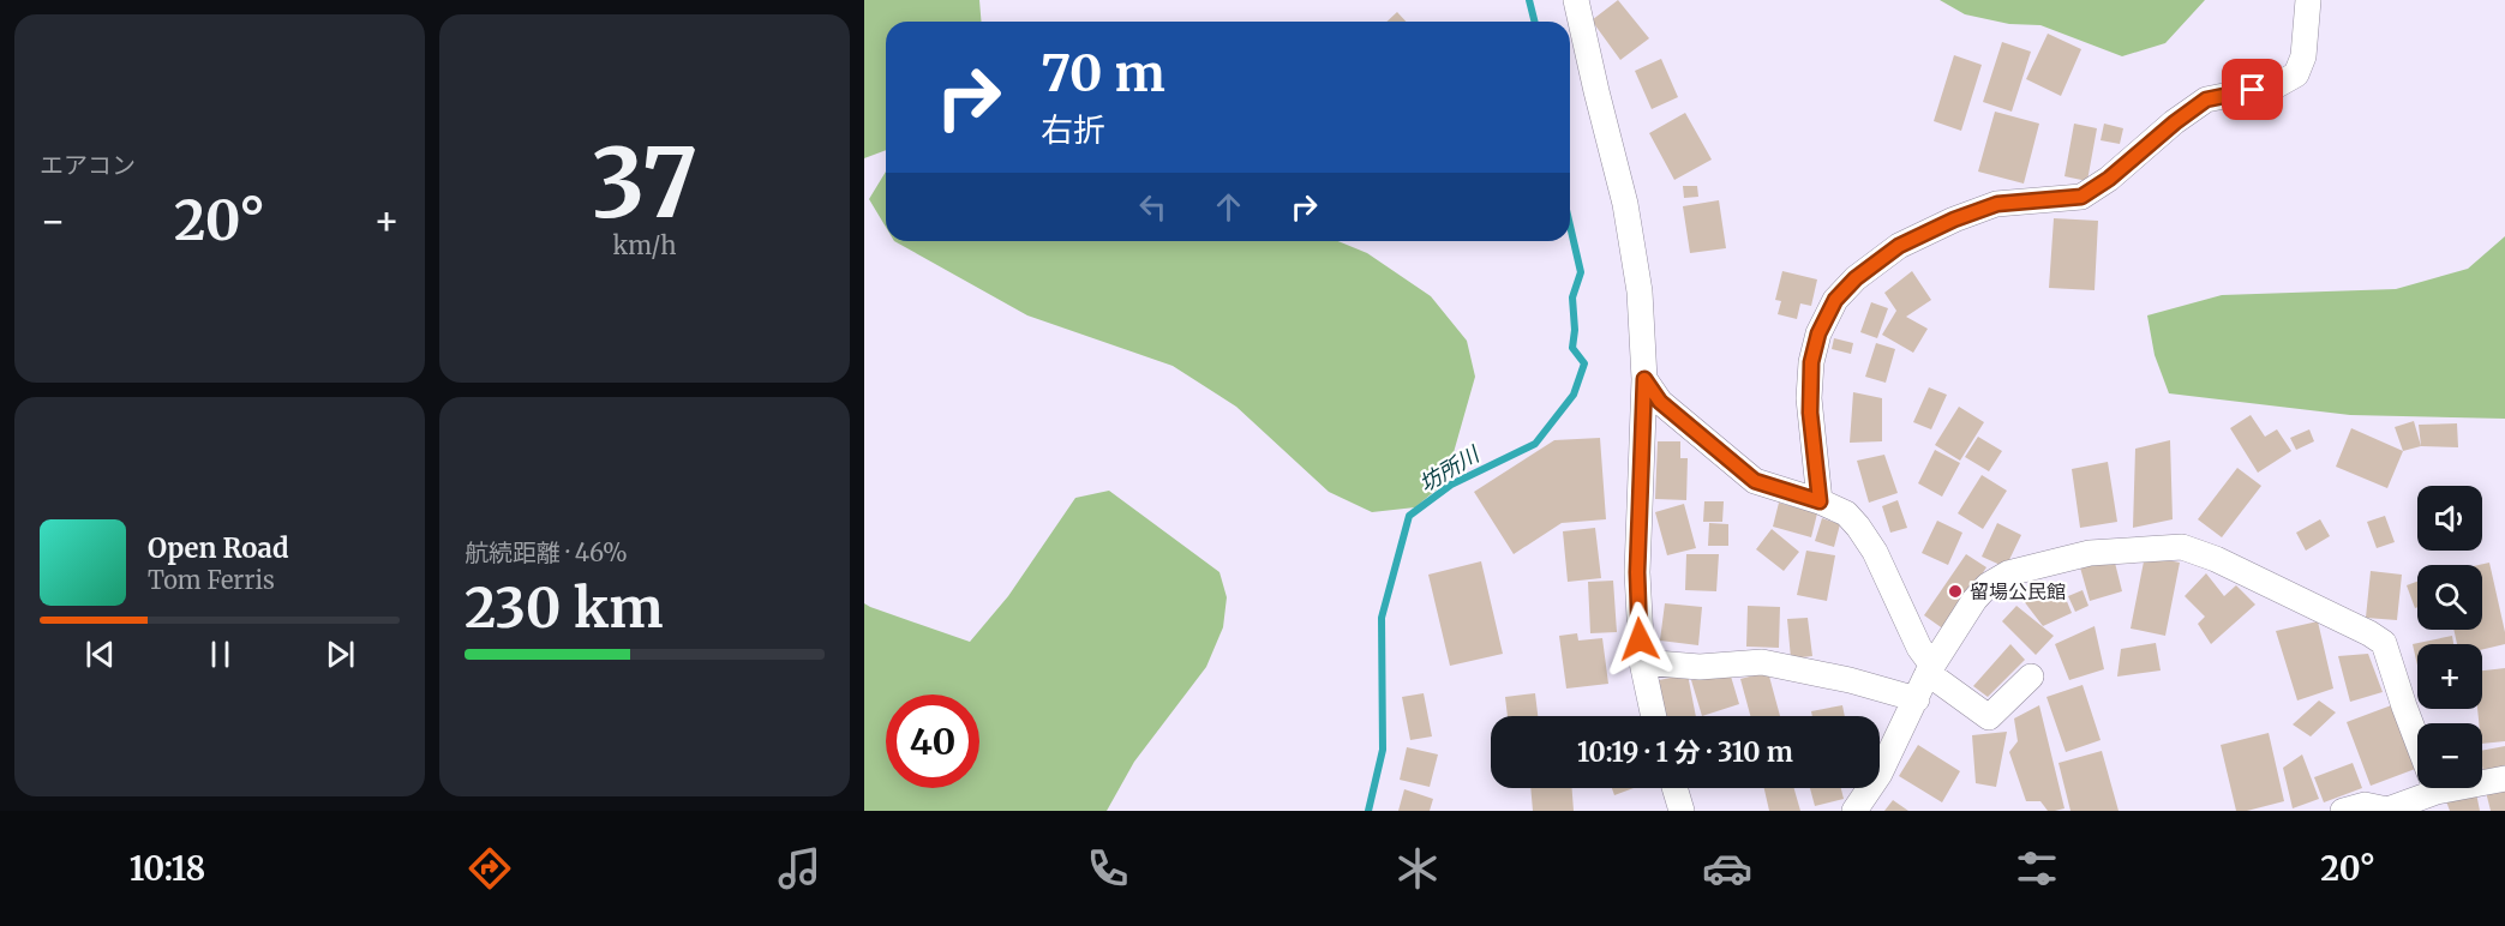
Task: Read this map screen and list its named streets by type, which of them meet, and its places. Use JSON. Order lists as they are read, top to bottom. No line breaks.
{"water":["坊所川"],"places":["留場公民館"],"page":{"tile":["エアコン",["37","km/h"],["航続距離 · 46%","230 km"]],"turn":["70 m","右折"],"heat":["−","20°","+"],"map_buttons":["+","−"],"song":["Open Road","Tom Ferris"],"limit":"40","trip":"10:19 · 1 分 · 310 m","tabs":["10:18","20°"]}}
